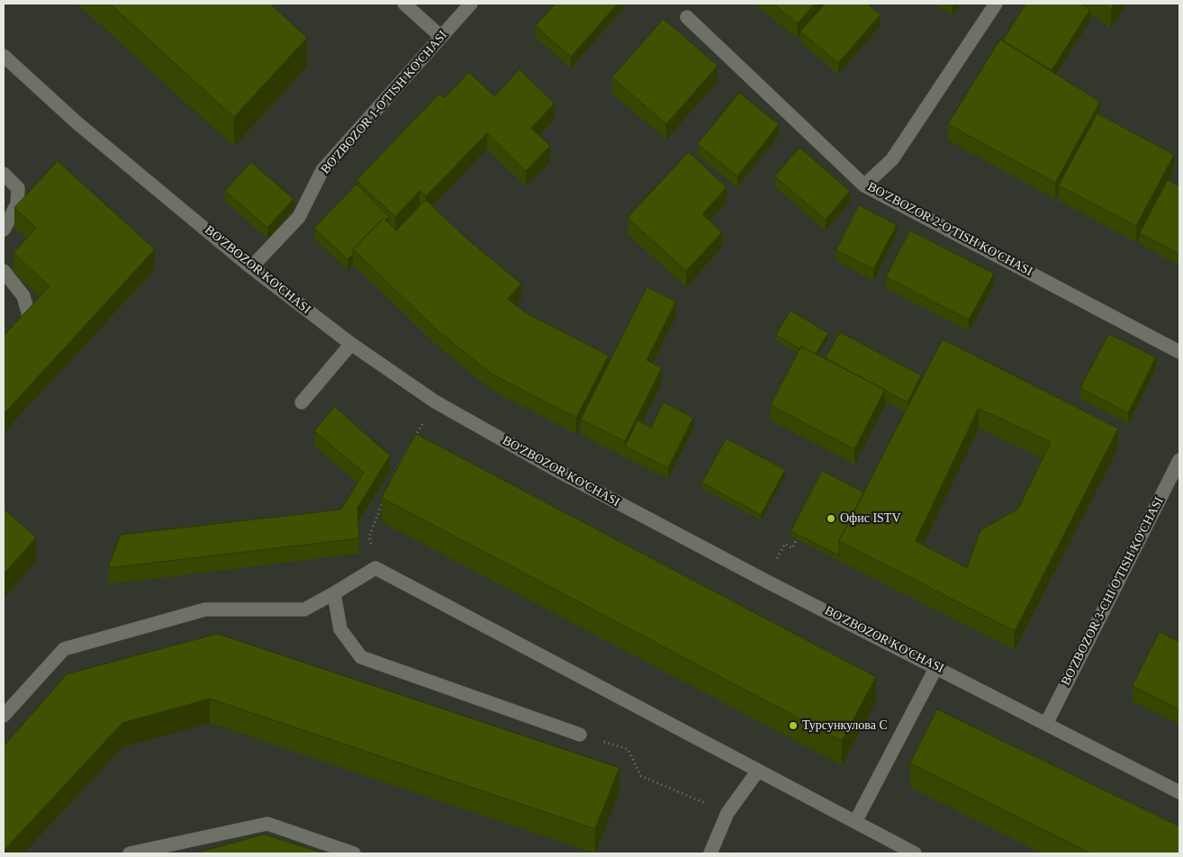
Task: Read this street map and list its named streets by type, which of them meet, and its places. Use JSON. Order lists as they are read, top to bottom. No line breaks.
{"streets":{"street":["BO'ZBOZOR 1-O'TISH KO'CHASI","BO'ZBOZOR 2-O'TISH KO'CHASI","BO'ZBOZOR KO'CHASI","BO'ZBOZOR 3-CHI O'TISH KO'CHASI"]},"crossings":[["BO'ZBOZOR 1-O'TISH KO'CHASI","BO'ZBOZOR KO'CHASI"],["BO'ZBOZOR KO'CHASI","BO'ZBOZOR 3-CHI O'TISH KO'CHASI"]],"places":["Офис ISTV","Турсункулова С"]}
